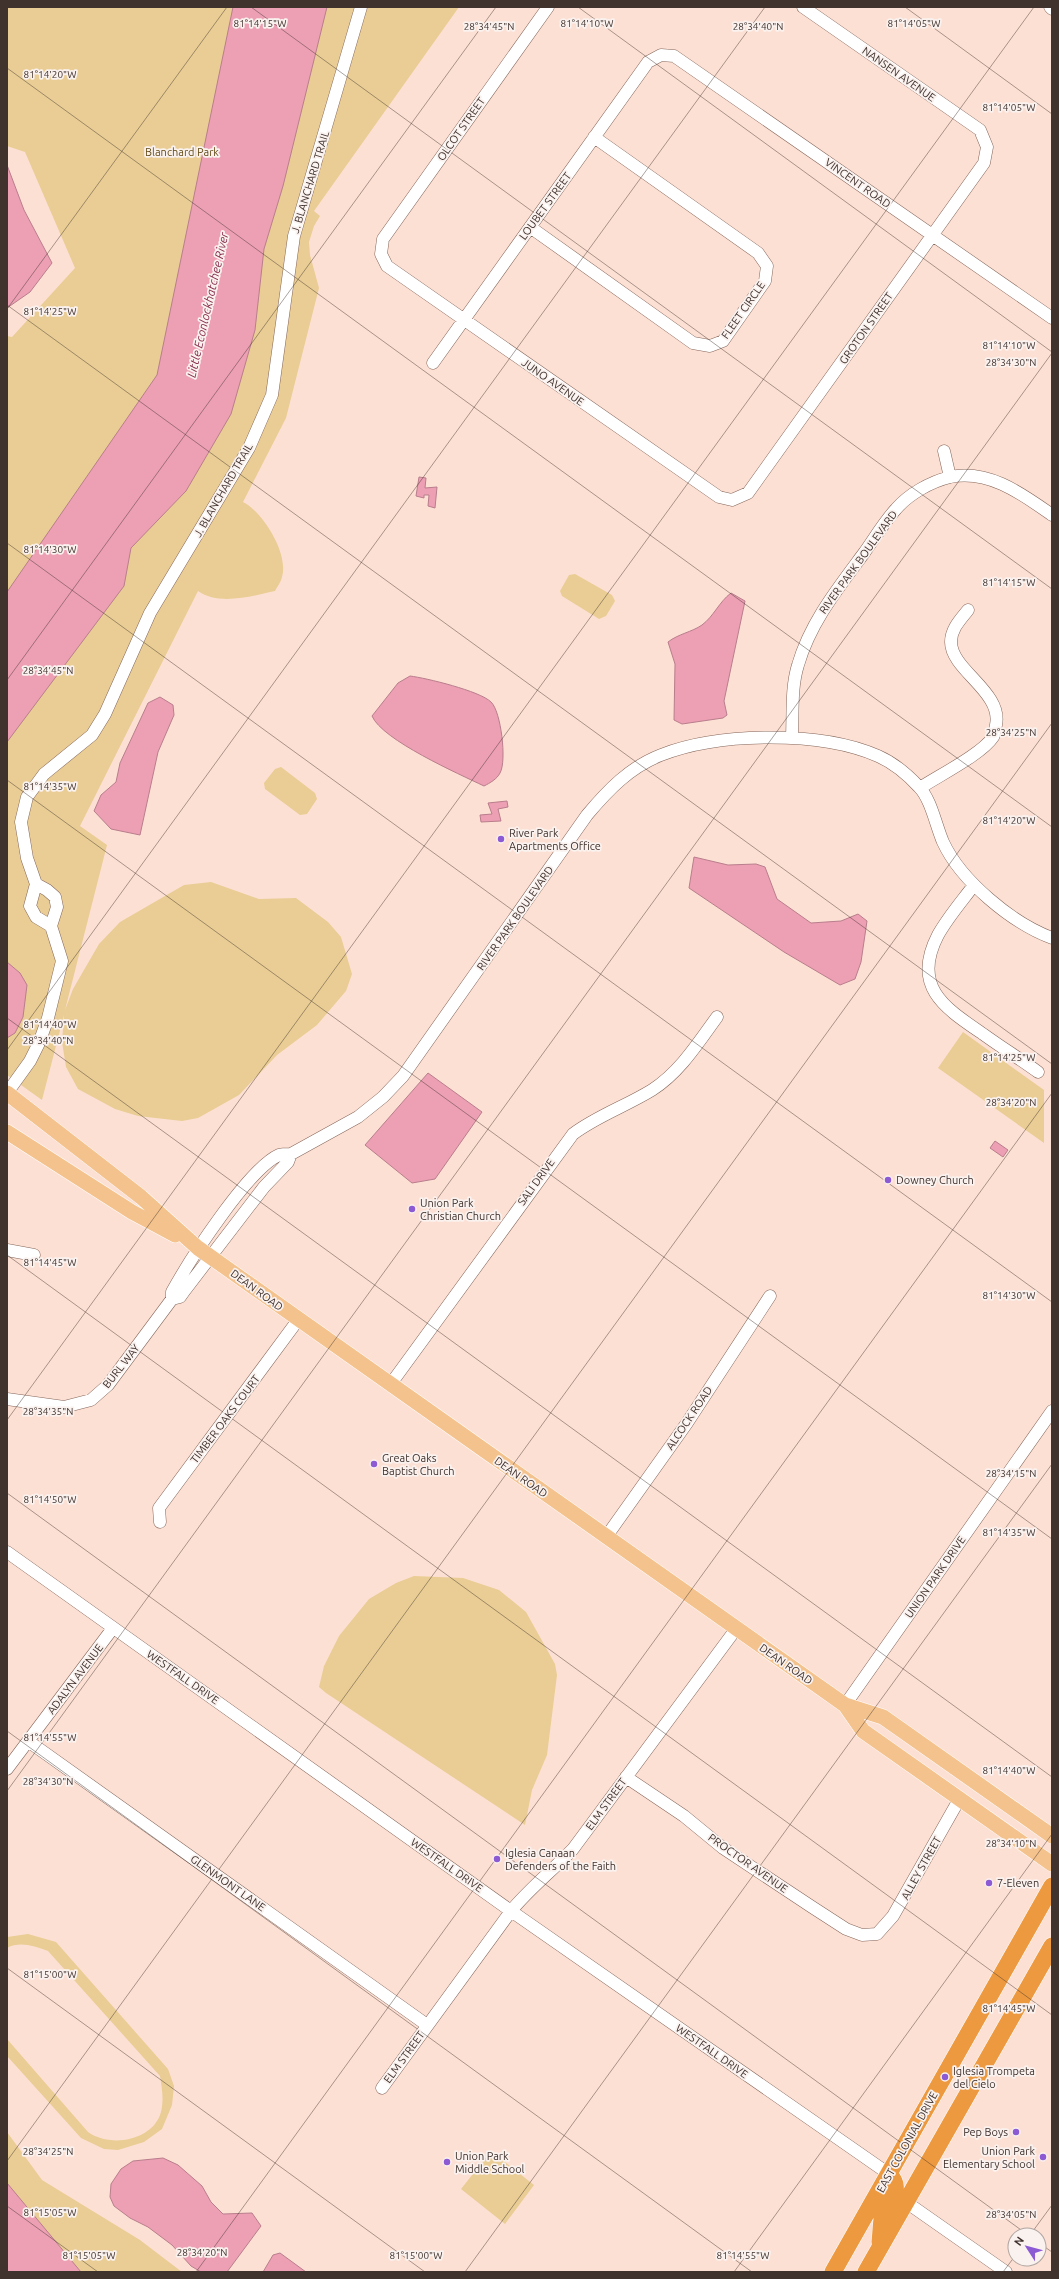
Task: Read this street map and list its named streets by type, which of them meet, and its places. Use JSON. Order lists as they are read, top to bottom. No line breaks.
{"streets":{"highway":["EAST COLONIAL DRIVE"],"main road":["DEAN ROAD"],"street":["NANSEN AVENUE","OLCOT STREET","J. BLANCHARD TRAIL","VINCENT ROAD","LOUBET STREET","FLEET CIRCLE","GROTON STREET","JUNO AVENUE","RIVER PARK BOULEVARD","SALI DRIVE","BURL WAY","ALCOCK ROAD","TIMBER OAKS COURT","UNION PARK DRIVE","WESTFALL DRIVE","ADALYN AVENUE","ELM STREET","PROCTOR AVENUE","ALLEY STREET","GLENMONT LANE"]},"crossings":[["NANSEN AVENUE","GROTON STREET"],["OLCOT STREET","JUNO AVENUE"],["VINCENT ROAD","LOUBET STREET"],["VINCENT ROAD","GROTON STREET"],["LOUBET STREET","FLEET CIRCLE"],["LOUBET STREET","JUNO AVENUE"],["GROTON STREET","JUNO AVENUE"],["RIVER PARK BOULEVARD","DEAN ROAD"],["RIVER PARK BOULEVARD","BURL WAY"],["SALI DRIVE","DEAN ROAD"],["DEAN ROAD","BURL WAY"],["DEAN ROAD","ALCOCK ROAD"],["DEAN ROAD","TIMBER OAKS COURT"],["DEAN ROAD","UNION PARK DRIVE"],["DEAN ROAD","ELM STREET"],["DEAN ROAD","ALLEY STREET"],["WESTFALL DRIVE","ADALYN AVENUE"],["WESTFALL DRIVE","ELM STREET"],["WESTFALL DRIVE","EAST COLONIAL DRIVE"],["ADALYN AVENUE","GLENMONT LANE"],["ELM STREET","PROCTOR AVENUE"],["ELM STREET","GLENMONT LANE"],["PROCTOR AVENUE","ALLEY STREET"]],"water":["Little Econlockhatchee River"],"parks":["Blanchard Park"],"places":["River Park Apartments Office","Downey Church","Union Park Christian Church","Great Oaks Baptist Church","Iglesia Canaan Defenders of the Faith","7-Eleven","Iglesia Trompeta del Cielo","Pep Boys","Union Park Elementary School","Union Park Middle School"],"north":"top left","coordinates":["81°14'05\"W","81°14'15\"W","81°14'10\"W","28°34'45\"N","28°34'40\"N","81°14'20\"W","81°14'25\"W","28°34'30\"N","81°14'30\"W","28°34'25\"N","81°14'35\"W","81°14'40\"W","28°34'20\"N","81°14'45\"W","28°34'35\"N","28°34'15\"N","81°14'50\"W","81°14'55\"W","28°34'10\"N","81°15'00\"W","81°15'05\"W","28°34'05\"N"]}
